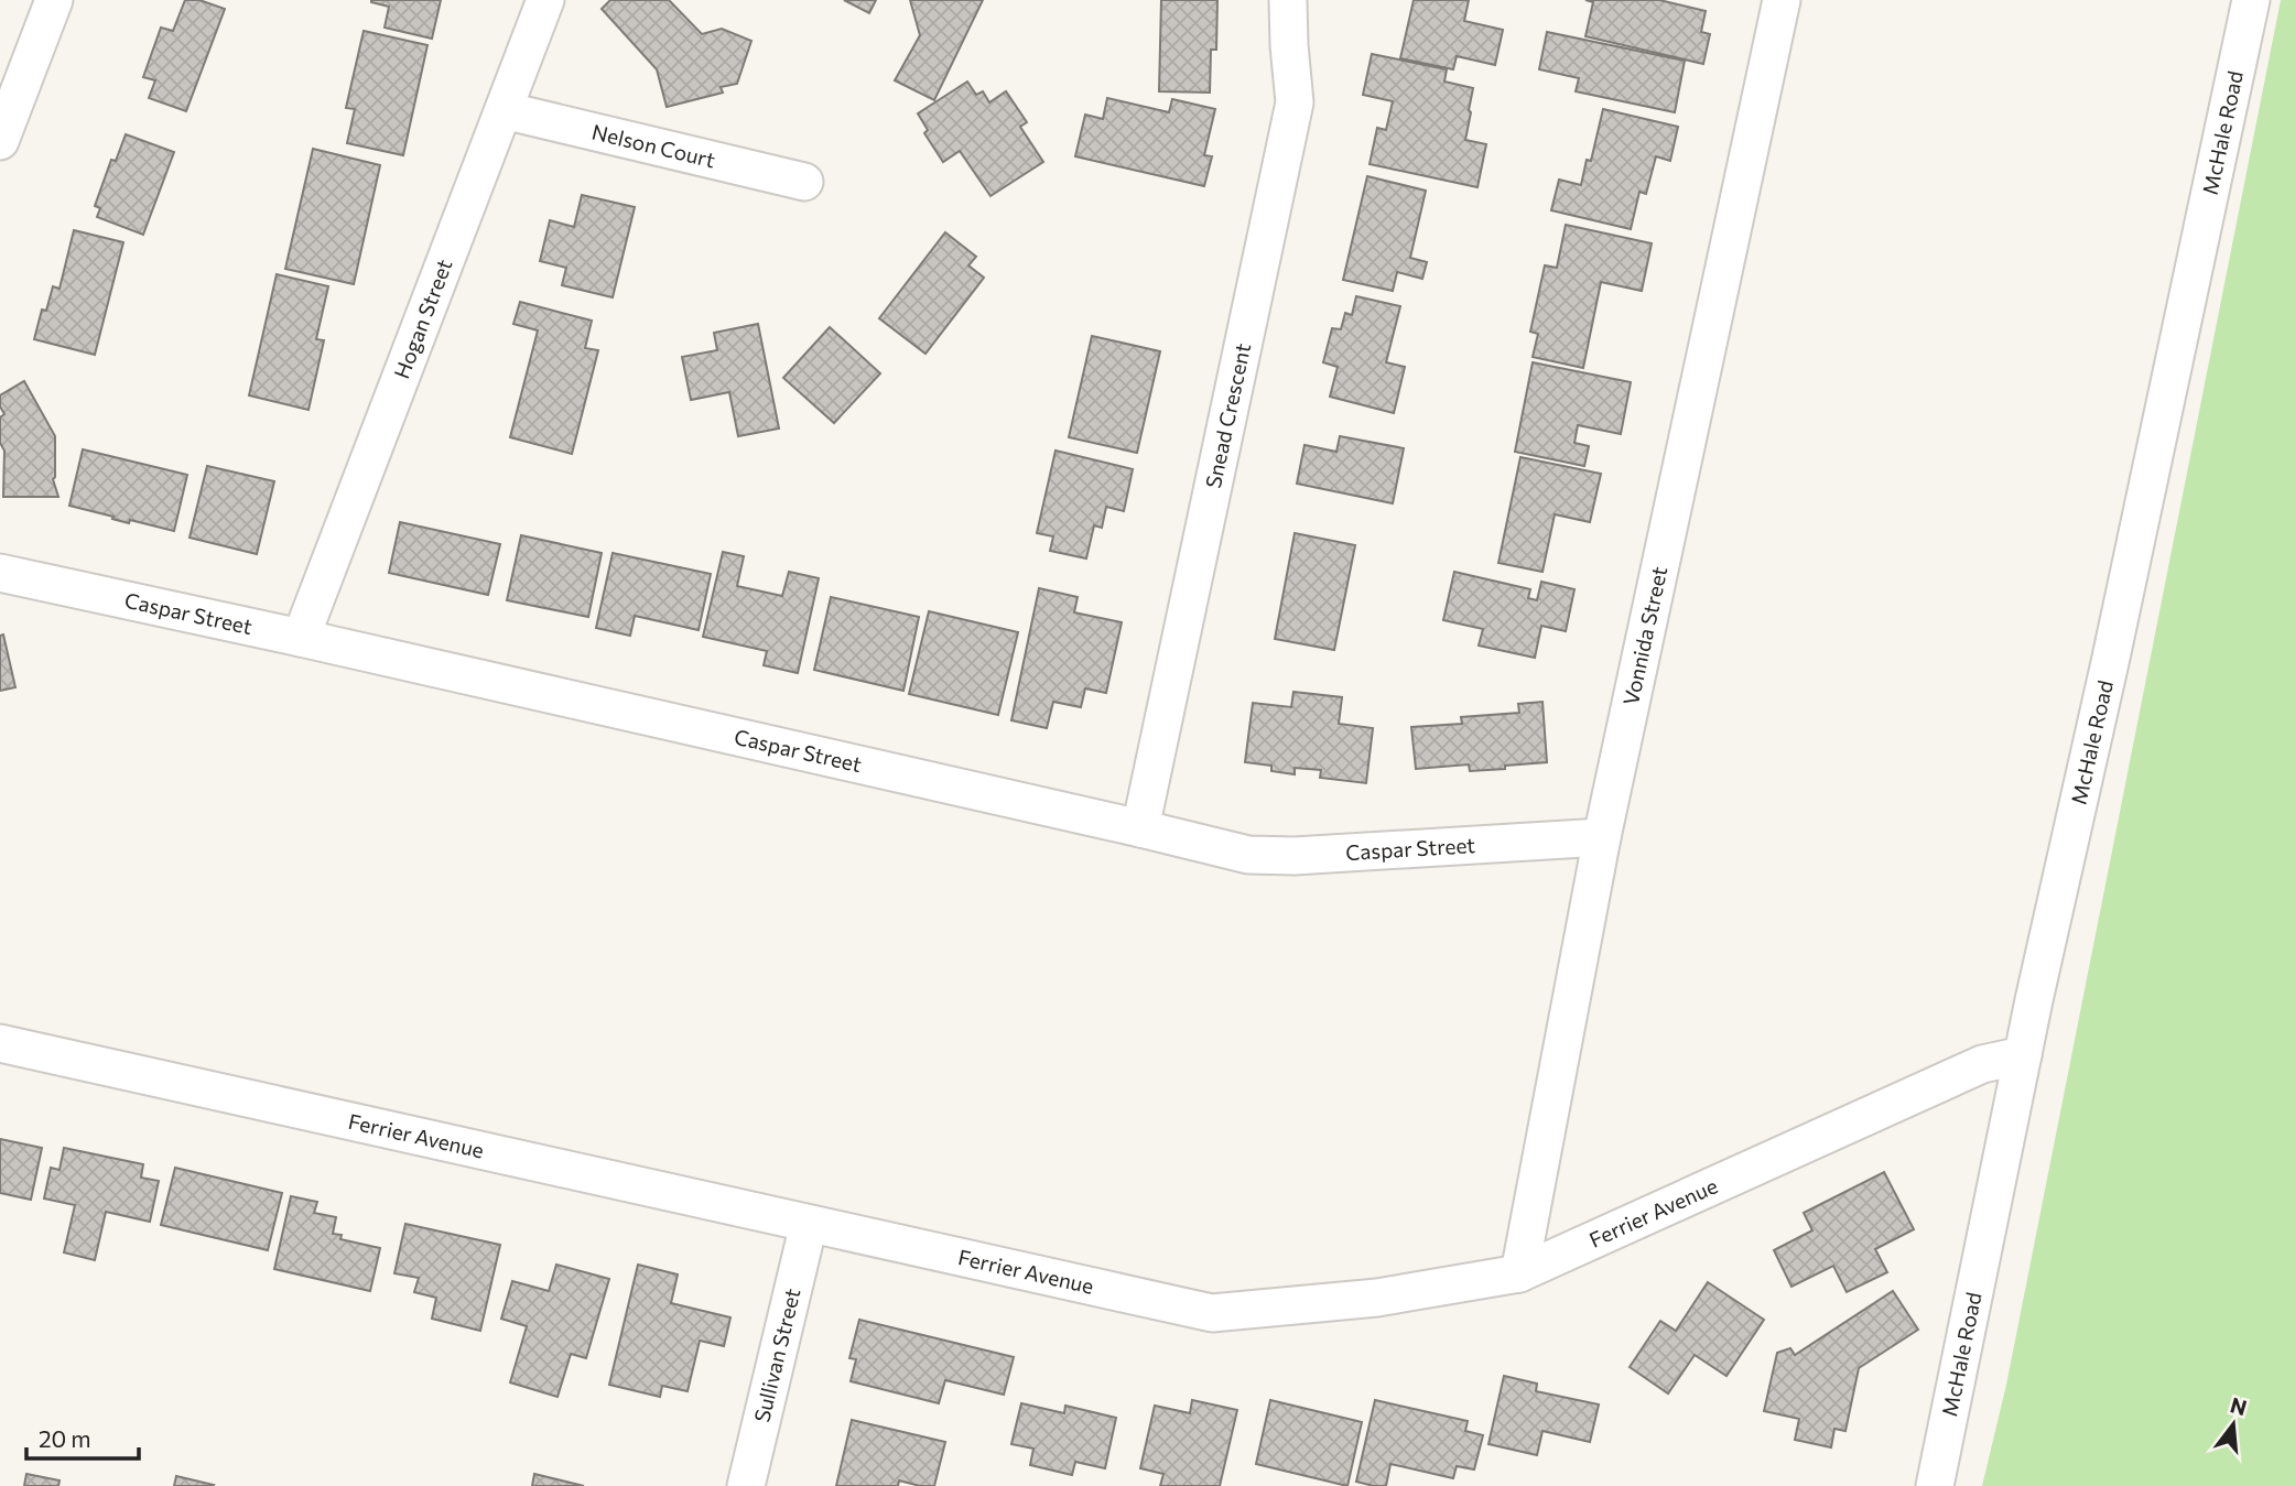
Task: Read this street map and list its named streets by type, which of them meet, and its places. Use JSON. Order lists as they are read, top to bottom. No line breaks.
{"streets":{"street":["McHale Road","Nelson Court","Hogan Street","Snead Crescent","Caspar Street","Vonnida Street","Ferrier Avenue","Sullivan Street"]},"crossings":[["McHale Road","Ferrier Avenue"],["Nelson Court","Hogan Street"],["Hogan Street","Caspar Street"],["Snead Crescent","Caspar Street"],["Caspar Street","Vonnida Street"],["Vonnida Street","Ferrier Avenue"],["Ferrier Avenue","Sullivan Street"]],"scale_bar":"20 m","north":"top"}
